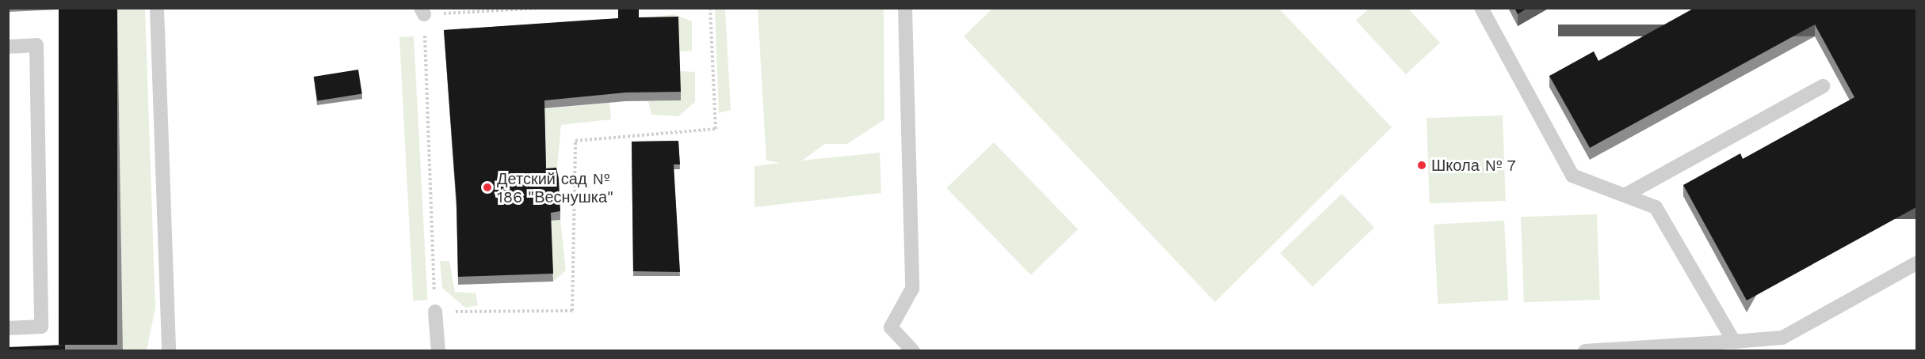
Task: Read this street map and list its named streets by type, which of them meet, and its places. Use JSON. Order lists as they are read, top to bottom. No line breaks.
{"places":["Школа № 7","Детский сад № 186 \"Веснушка\""]}
